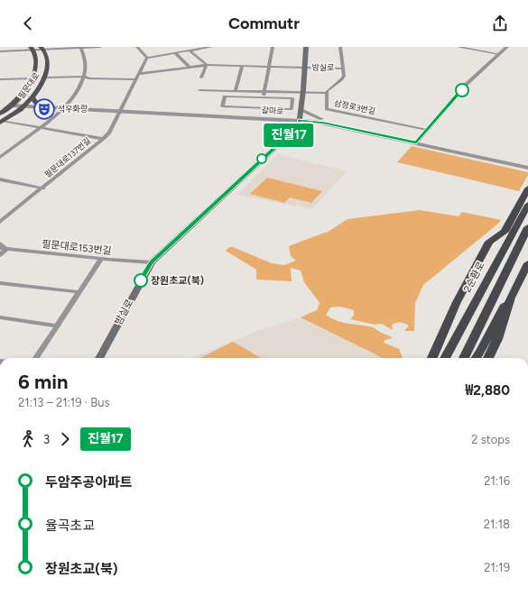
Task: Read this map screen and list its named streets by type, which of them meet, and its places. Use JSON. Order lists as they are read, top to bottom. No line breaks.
{"streets":{"highway":["2순환로"],"main road":["밤실로","필문대로"],"street":["삼정로3번길","갈마로","필문대로137번길","필문대로153번길"]},"crossings":[["밤실로","삼정로3번길"],["밤실로","갈마로"],["밤실로","필문대로153번길"],["필문대로","갈마로"],["갈마로","필문대로137번길"]],"places":{"theatre":["석우화랑"],"other":["장원초교(북)"]},"lines":["bus line 진월17"],"page":{"header":"Commutr","on_map":"진월17","heading":["6 min","21:13 – 21:19 · Bus","₩2,880"],"legs":["3","진월17","2 stops"],"list":[{"name":"두암주공아파트","value":"21:16"},{"name":"율곡초교","value":"21:18"},{"name":"장원초교(북)","value":"21:19"}]}}
